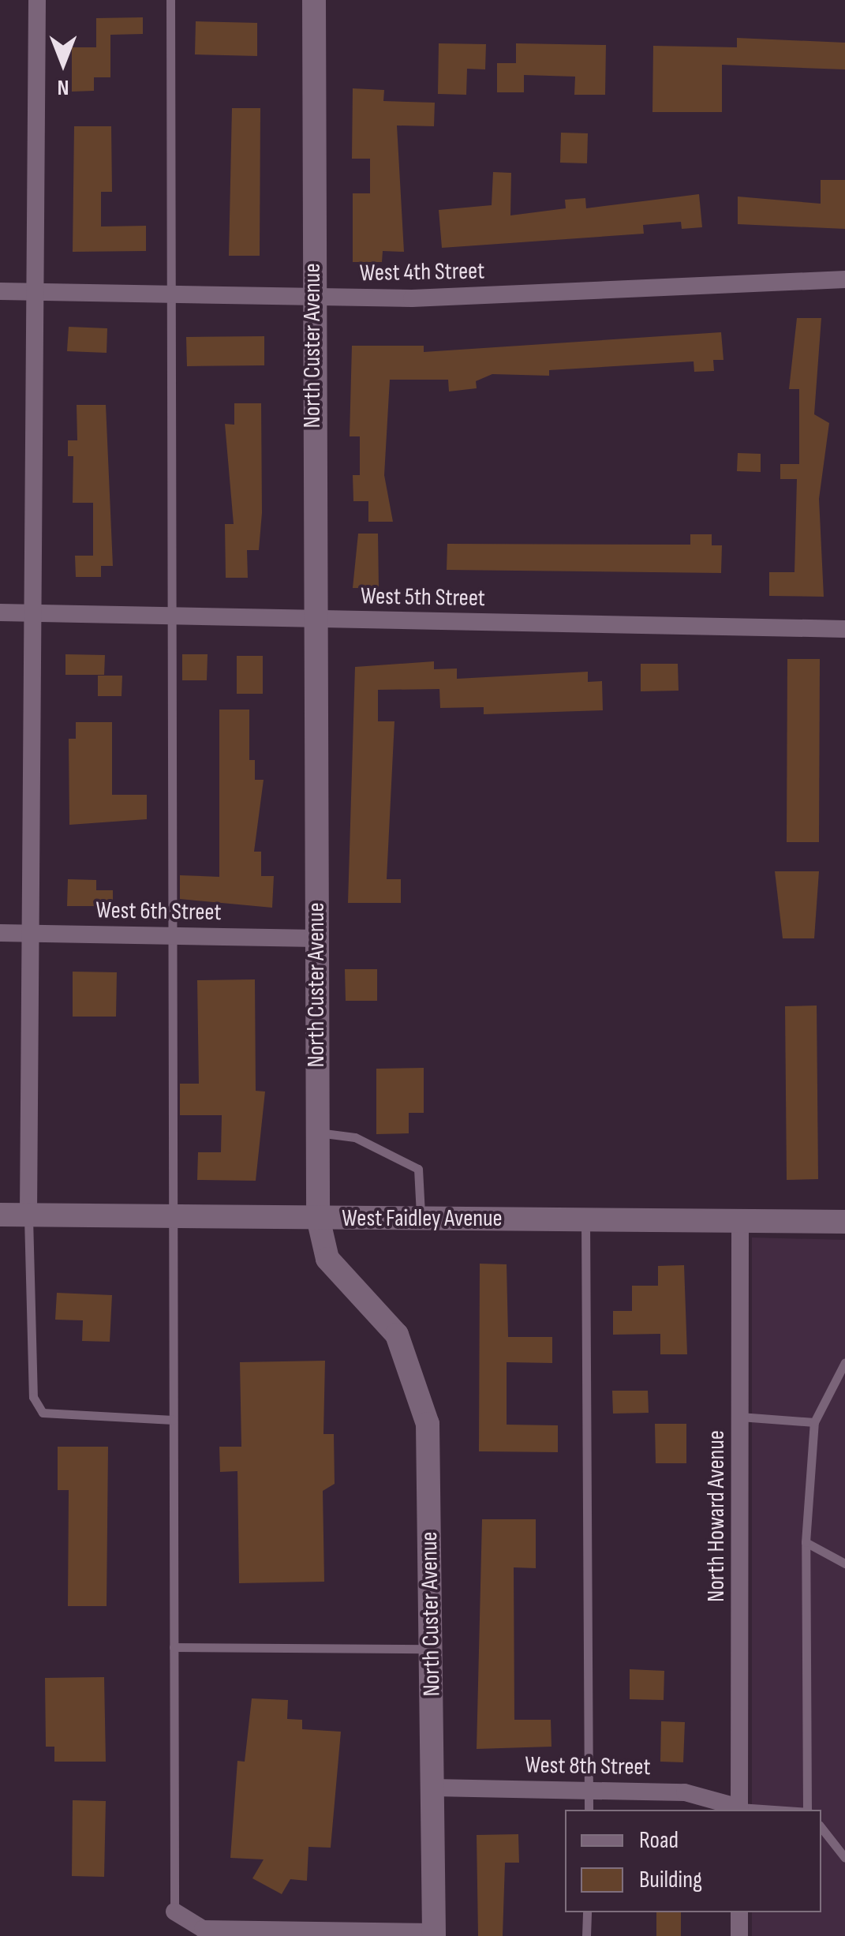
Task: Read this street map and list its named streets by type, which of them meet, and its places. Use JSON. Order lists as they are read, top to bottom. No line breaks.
{"streets":{"street":["West 4th Street","North Custer Avenue","West 5th Street","West 6th Street","West Faidley Avenue","North Howard Avenue","West 8th Street"]},"crossings":[["West 4th Street","North Custer Avenue"],["North Custer Avenue","West 5th Street"],["North Custer Avenue","West 6th Street"],["North Custer Avenue","West Faidley Avenue"],["North Custer Avenue","West 8th Street"],["West Faidley Avenue","North Howard Avenue"],["North Howard Avenue","West 8th Street"]],"legend":["Road","Building"],"north":"bottom"}
